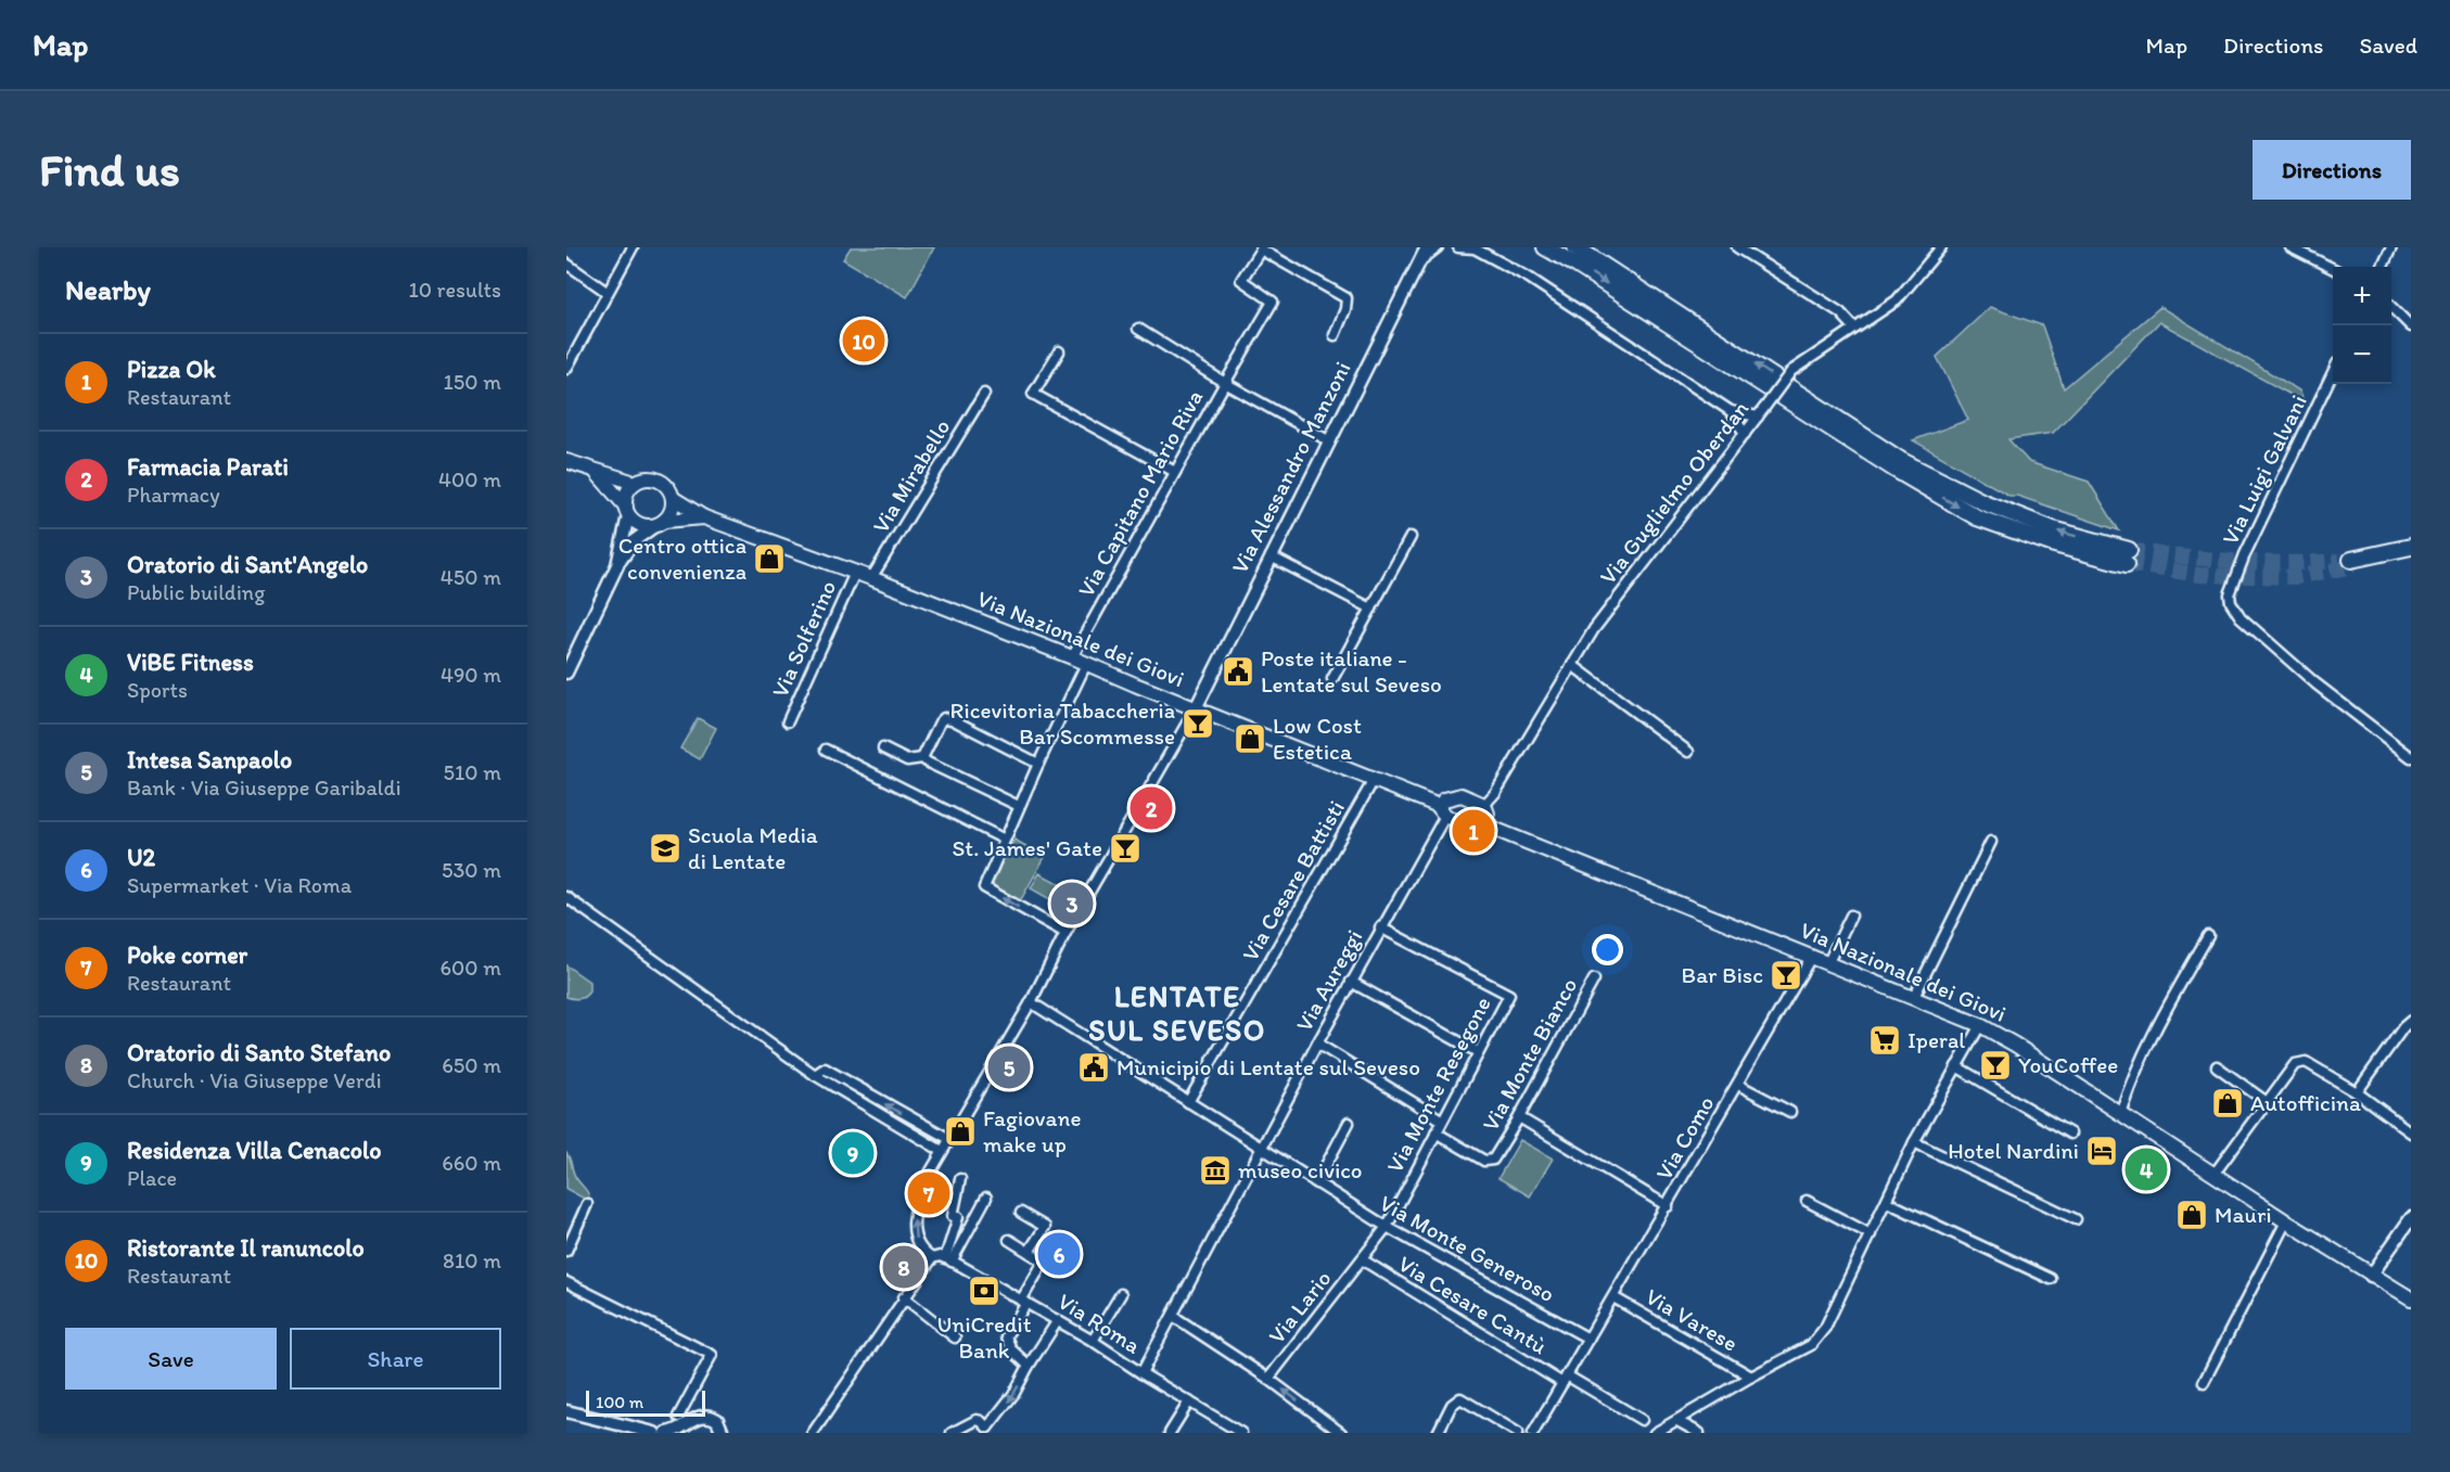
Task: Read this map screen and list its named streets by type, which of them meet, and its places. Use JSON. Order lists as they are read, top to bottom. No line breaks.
{"streets":{"main road":["Via Nazionale dei Giovi"],"street":["Via Alessandro Manzoni","Via Luigi Galvani","Via Mirabello","Via Guglielmo Oberdan","Via Capitano Mario Riva","Via Solferino","Via Cesare Battisti","Via Aureggi","Via Monte Bianco","Via Monte Resegone","Via Como","Via Monte Generoso","Via Cesare Cantù","Via Lario","Via Varese","Via Roma"]},"crossings":[["Via Alessandro Manzoni","Via Nazionale dei Giovi"],["Via Mirabello","Via Nazionale dei Giovi"],["Via Capitano Mario Riva","Via Nazionale dei Giovi"],["Via Solferino","Via Nazionale dei Giovi"],["Via Nazionale dei Giovi","Via Cesare Battisti"],["Via Nazionale dei Giovi","Via Aureggi"],["Via Nazionale dei Giovi","Via Como"],["Via Cesare Battisti","Via Monte Generoso"],["Via Aureggi","Via Monte Resegone"],["Via Aureggi","Via Monte Generoso"],["Via Aureggi","Via Roma"],["Via Monte Bianco","Via Monte Resegone"],["Via Monte Resegone","Via Monte Generoso"],["Via Monte Resegone","Via Cesare Cantù"],["Via Monte Resegone","Via Lario"],["Via Como","Via Monte Generoso"],["Via Como","Via Cesare Cantù"],["Via Como","Via Varese"],["Via Cesare Cantù","Via Lario"]],"districts":["LENTATE SUL SEVESO"],"places":{"shop":["Centro ottica convenienza","Low Cost Estetica","Autofficina","Fagiovane make up","Mauri"],"public building":["Poste italiane - Lentate sul Seveso","Municipio di Lentate sul Seveso"],"bar":["Ricevitoria Tabaccheria Bar Scommesse","St. James' Gate","Bar Bisc","YouCoffee"],"school or university":["Scuola Media di Lentate"],"supermarket":["Iperal"],"hotel":["Hotel Nardini"],"museum":["museo civico"],"bank":["UniCredit Bank"]},"scale_bar":"100 m","page":{"header":"Map","nav":["Map","Directions","Saved"],"buttons":["Directions",["Save","Share"]],"title":"Find us","heading":["Nearby","10 results"],"map_buttons":["+","−"],"pins":["10","2","1","3","5","9","4","7","6","8"],"list":[{"mark":"1","name":"Pizza Ok","note":"Restaurant","value":"150 m"},{"mark":"2","name":"Farmacia Parati","note":"Pharmacy","value":"400 m"},{"mark":"3","name":"Oratorio di Sant'Angelo","note":"Public building","value":"450 m"},{"mark":"4","name":"ViBE Fitness","note":"Sports","value":"490 m"},{"mark":"5","name":"Intesa Sanpaolo","note":"Bank · Via Giuseppe Garibaldi","value":"510 m"},{"mark":"6","name":"U2","note":"Supermarket · Via Roma","value":"530 m"},{"mark":"7","name":"Poke corner","note":"Restaurant","value":"600 m"},{"mark":"8","name":"Oratorio di Santo Stefano","note":"Church · Via Giuseppe Verdi","value":"650 m"},{"mark":"9","name":"Residenza Villa Cenacolo","note":"Place","value":"660 m"},{"mark":"10","name":"Ristorante Il ranuncolo","note":"Restaurant","value":"810 m"}],"scale":"100 m"}}
